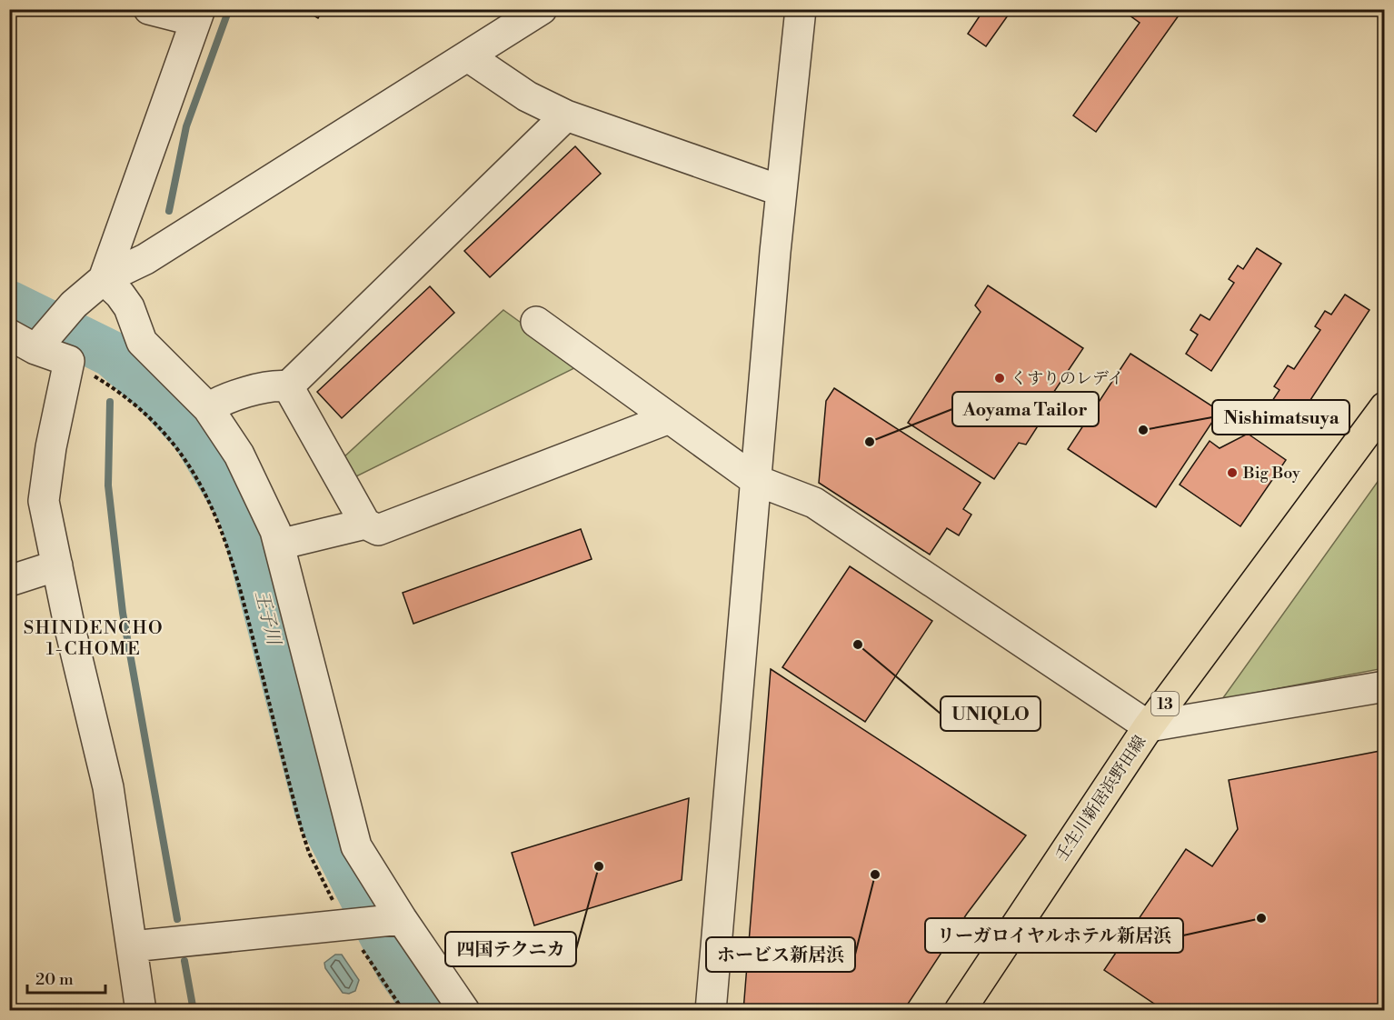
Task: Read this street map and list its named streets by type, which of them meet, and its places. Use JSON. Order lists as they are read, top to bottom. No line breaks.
{"streets":{"main road":["13","壬生川新居浜野田線"]},"districts":["SHINDENCHO 1-CHOME"],"water":["王子川"],"places":["くすりのレデイ","Nishimatsuya","Aoyama Tailor","Big Boy","UNIQLO","四国テクニカ","ホービス新居浜","リーガロイヤルホテル新居浜"],"scale_bar":"20 m"}
